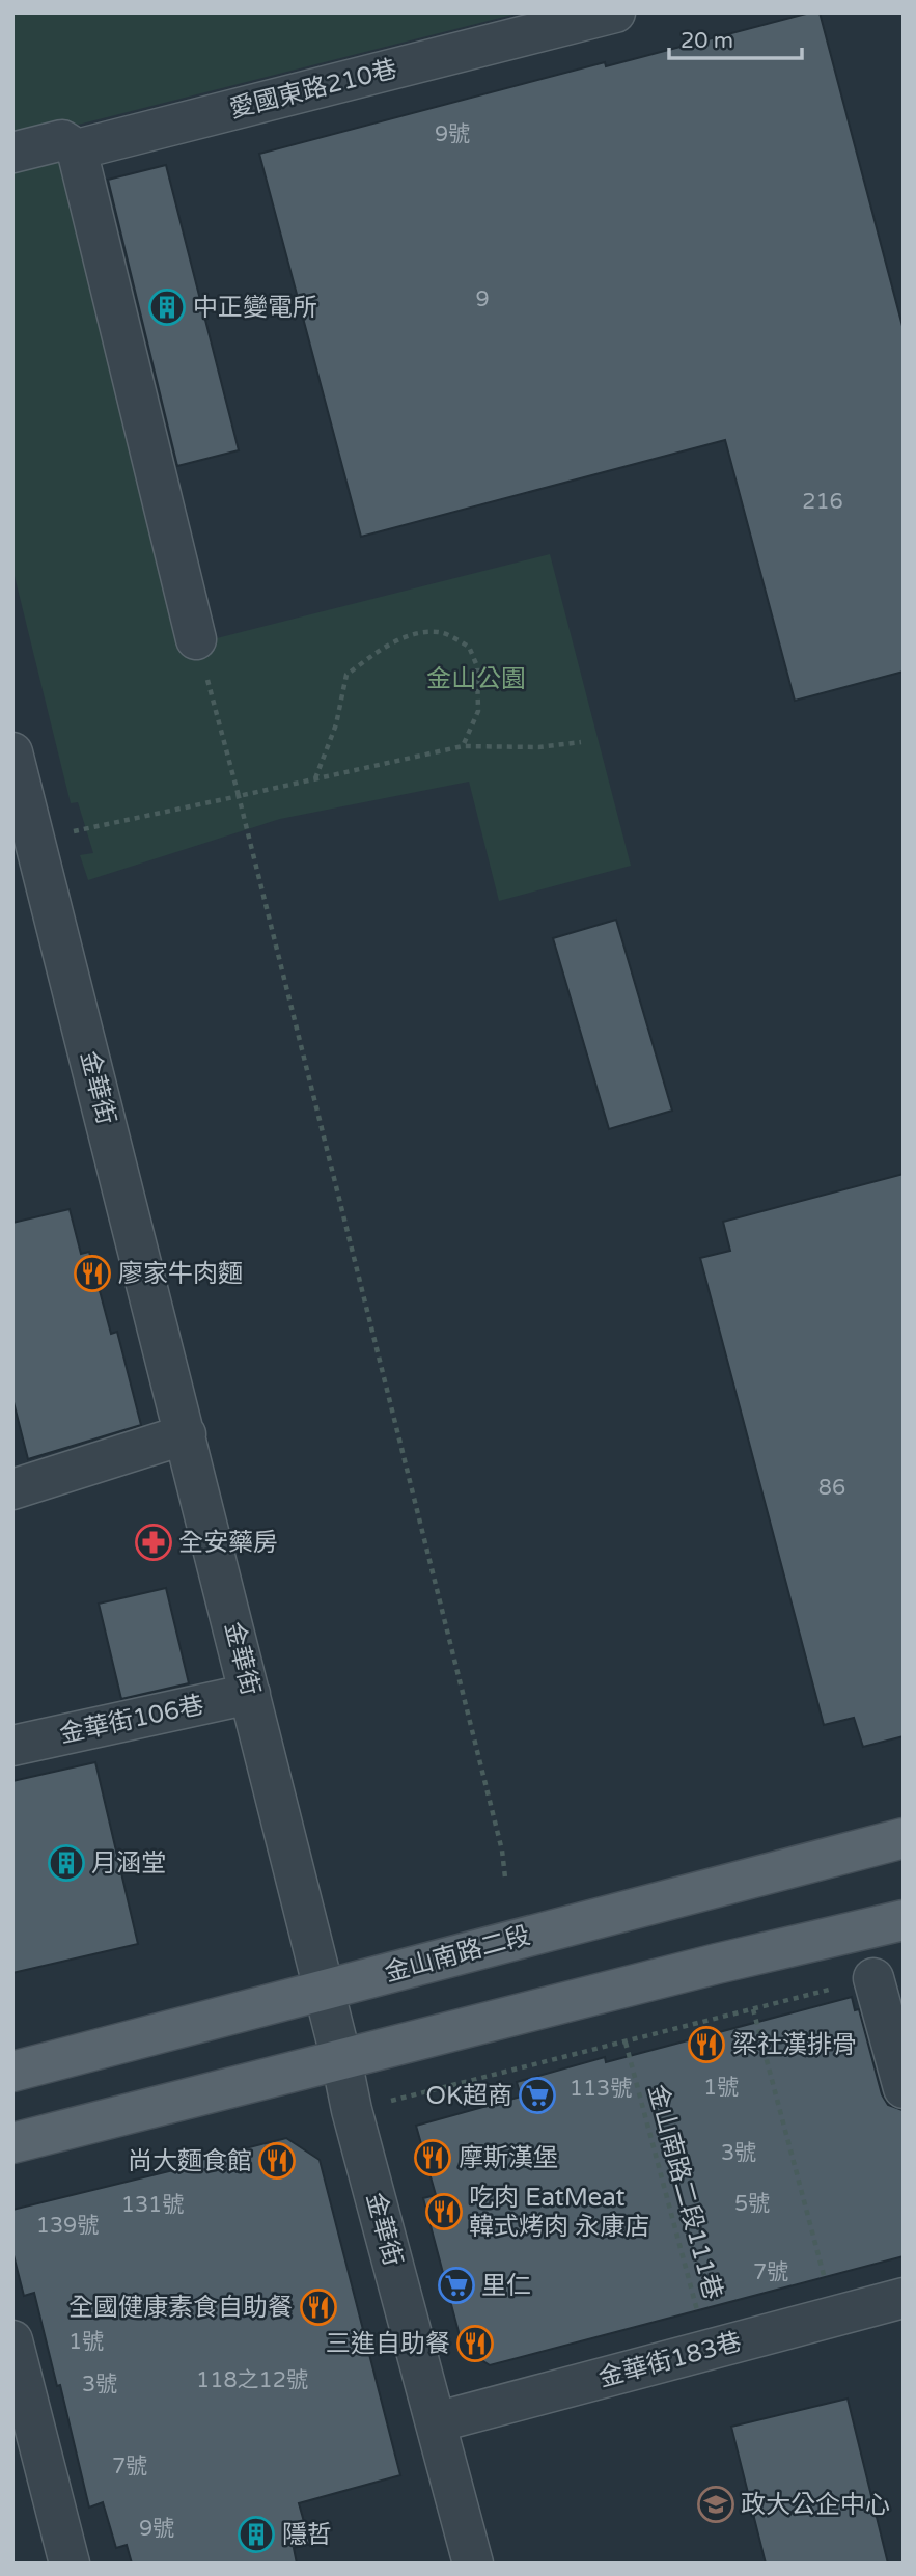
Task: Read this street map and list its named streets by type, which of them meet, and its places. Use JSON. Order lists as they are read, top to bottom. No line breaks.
{"streets":{"main road":["金山南路二段"],"street":["愛國東路210巷","金華街","金華街106巷","金華街183巷"],"path":["金山南路二段111巷"]},"crossings":[["金華街","金華街106巷"],["金華街","金山南路二段"],["金華街","金華街183巷"],["金山南路二段111巷","金華街183巷"]],"parks":["金山公園"],"places":{"building":["中正變電所","月涵堂","隱哲"],"restaurant":["廖家牛肉麵","梁社漢排骨","摩斯漢堡","尚大麵食館","吃肉 EatMeat 韓式烤肉 永康店","全國健康素食自助餐","三進自助餐"],"pharmacy":["全安藥房"],"supermarket":["OK超商","里仁"],"school or university":["政大公企中心"]},"house_numbers":["9號","9","216","86","1號","113號","3號","5號","131號","139號","7號","1號","118之12號","3號","7號","9號"],"scale_bar":"20 m"}
